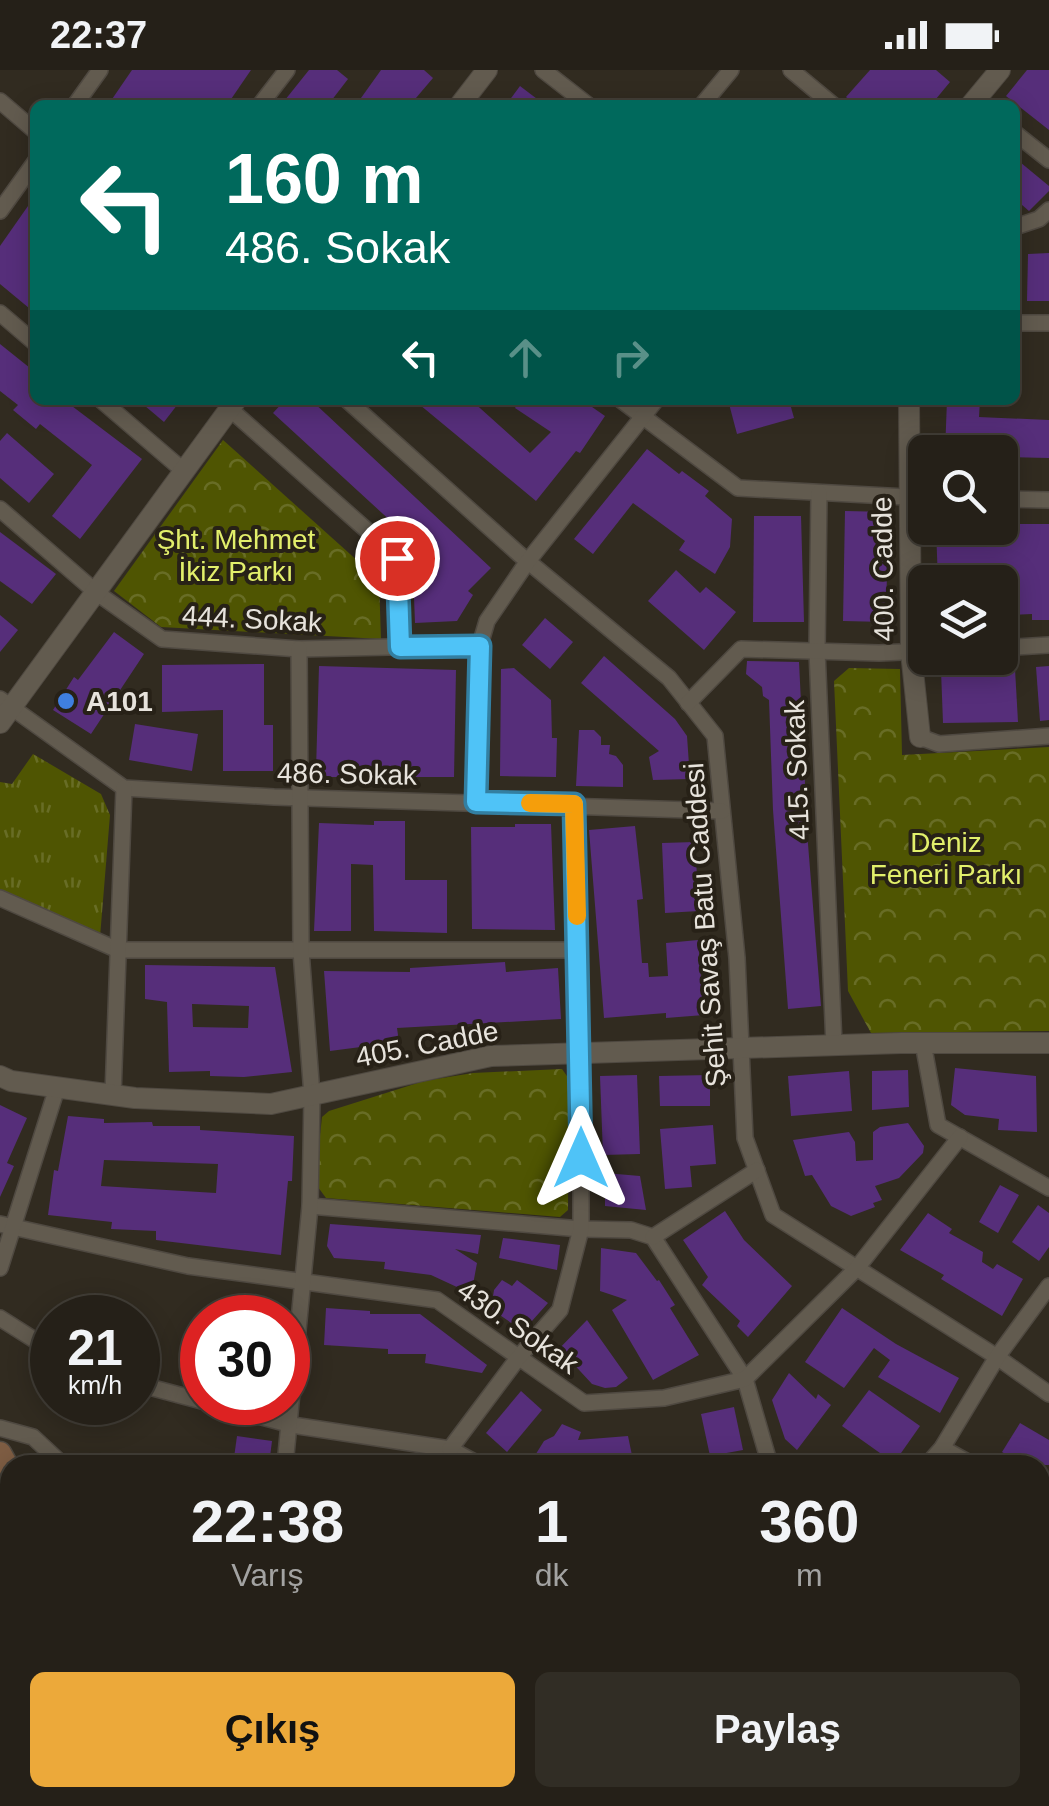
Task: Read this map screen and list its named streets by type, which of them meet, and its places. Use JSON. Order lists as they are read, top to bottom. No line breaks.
{"streets":{"street":["400. Cadde","444. Sokak","415. Sokak","486. Sokak","Şehit Savaş Batu Caddesi","405. Cadde","430. Sokak"]},"crossings":[["415. Sokak","405. Cadde"],["486. Sokak","Şehit Savaş Batu Caddesi"],["Şehit Savaş Batu Caddesi","405. Cadde"]],"parks":["Şht. Mehmet İkiz Parkı","Deniz Feneri Parkı"],"places":["A101"],"page":{"status":"22:37","turn":["160 m","486. Sokak"],"speed":"21 km/h","limit":"30","eta":["22:38","Varış","1","dk","360","m"],"buttons":["Çıkış","Paylaş"]}}
